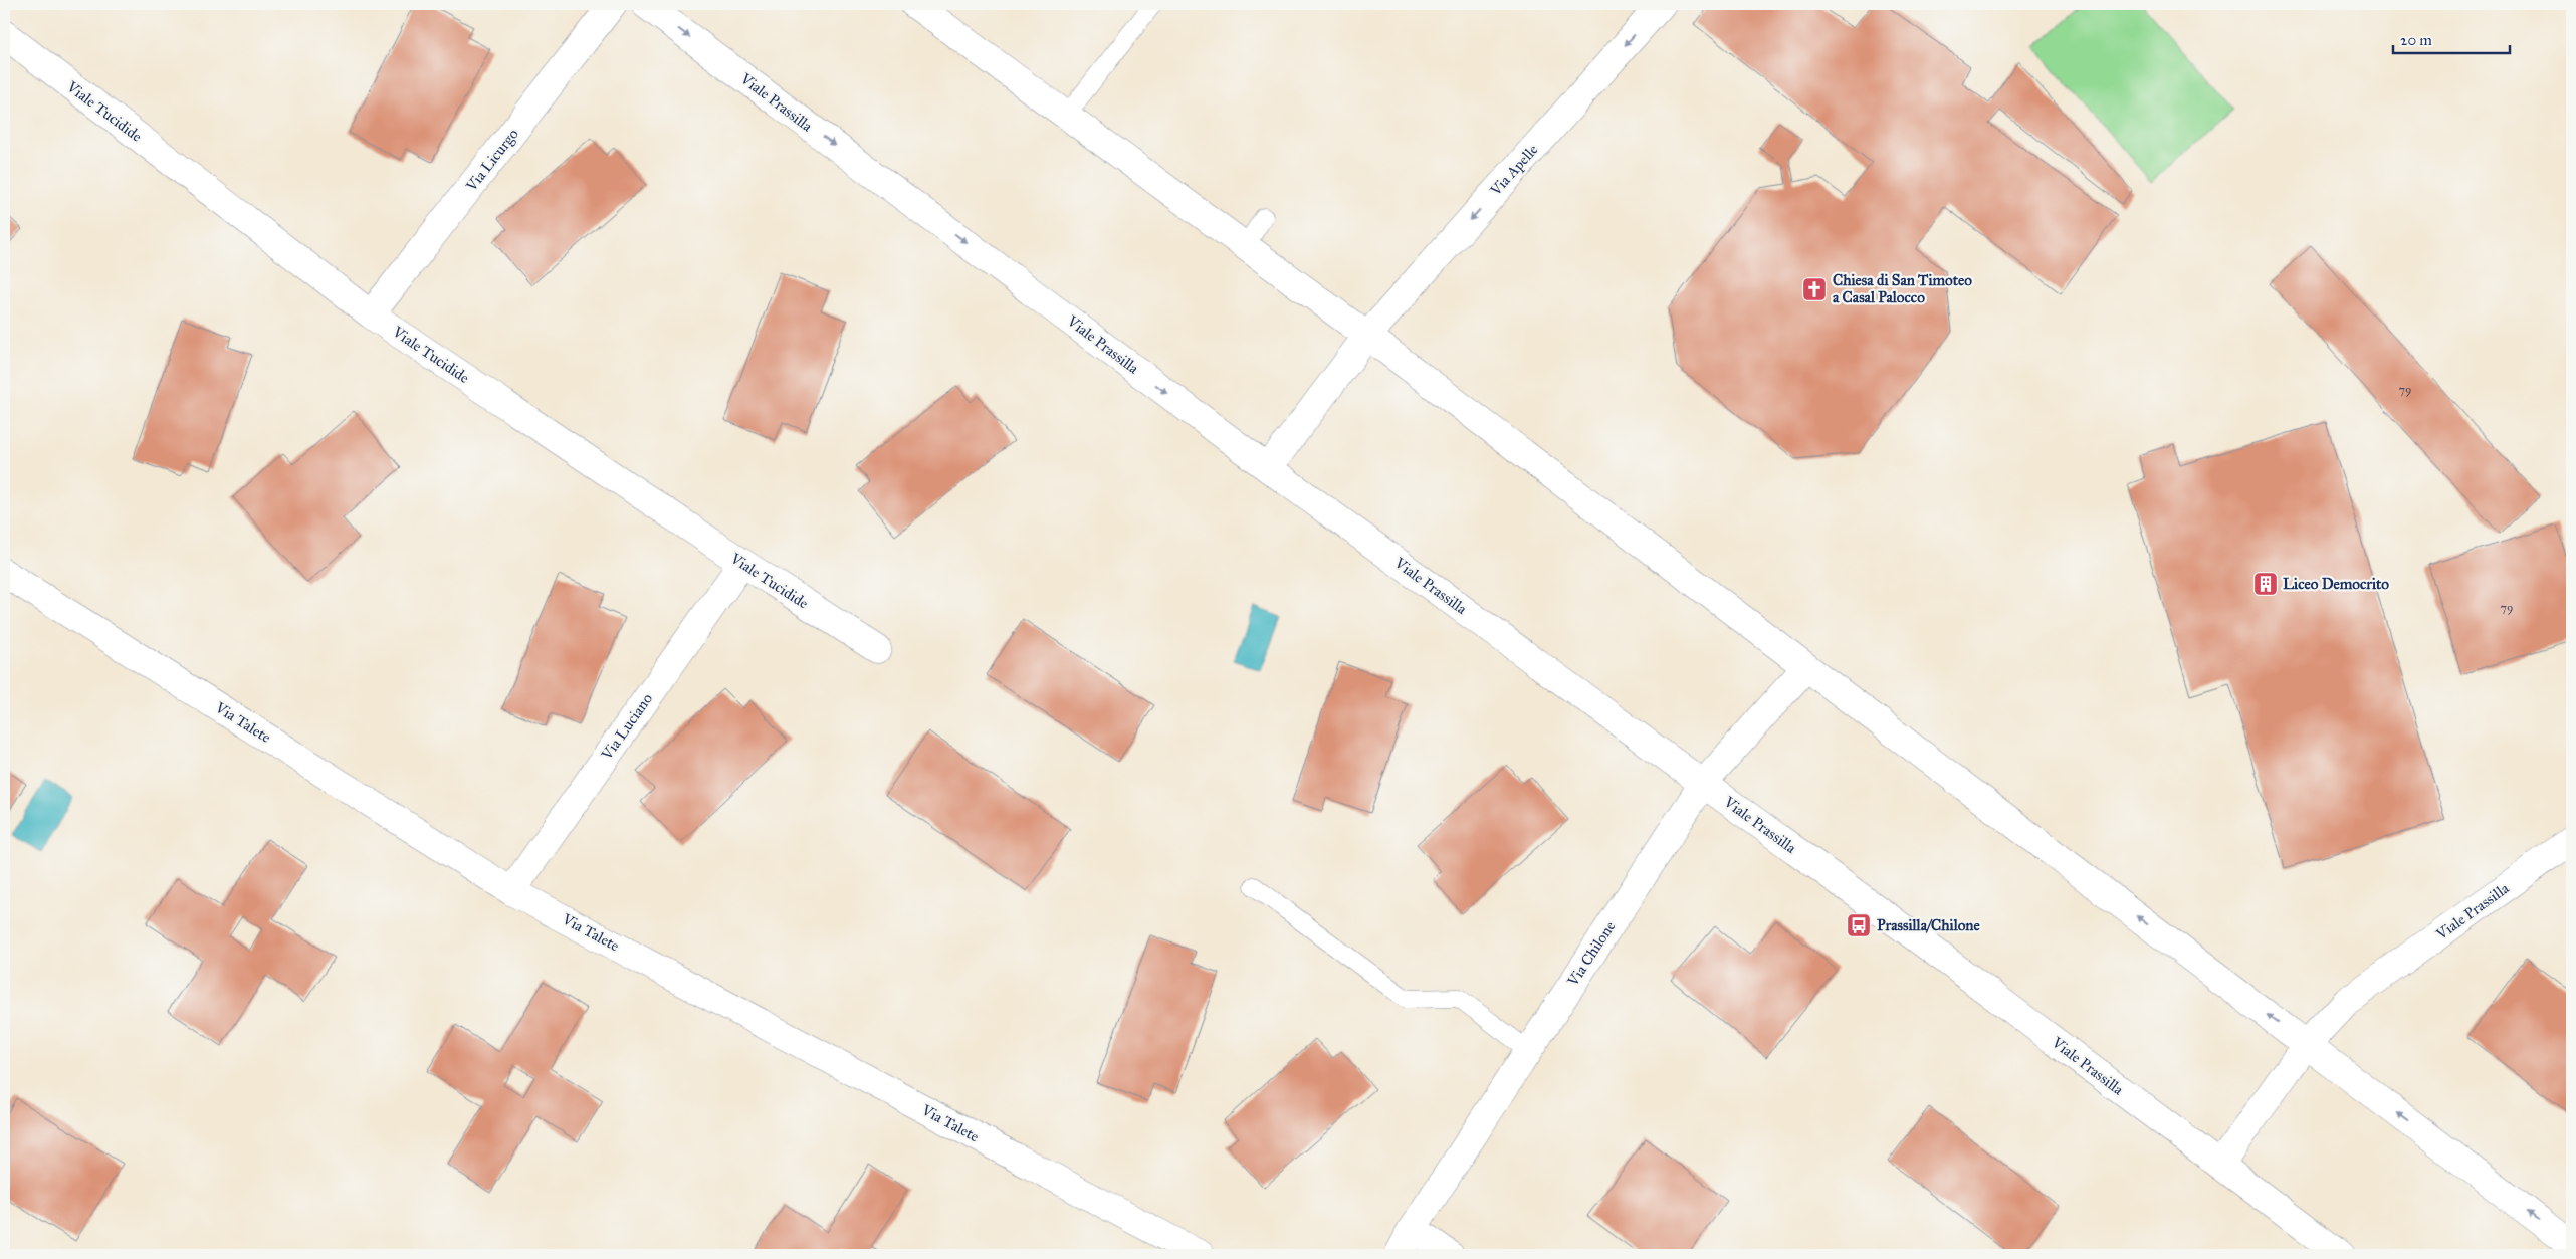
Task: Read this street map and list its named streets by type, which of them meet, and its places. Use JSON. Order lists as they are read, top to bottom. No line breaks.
{"streets":{"street":["Viale Prassilla","Viale Tucidide","Via Licurgo","Via Apelle","Via Talete","Via Luciano","Via Chilone"]},"crossings":[["Viale Prassilla","Via Apelle"],["Viale Prassilla","Via Chilone"],["Viale Tucidide","Via Licurgo"],["Viale Tucidide","Via Luciano"],["Via Talete","Via Luciano"]],"one_way":["Via Apelle"],"places":{"church":["Chiesa di San Timoteo a Casal Palocco"],"building":["Liceo Democrito"],"bus stop":["Prassilla/Chilone"]},"house_numbers":["79","79"],"scale_bar":"20 m"}
